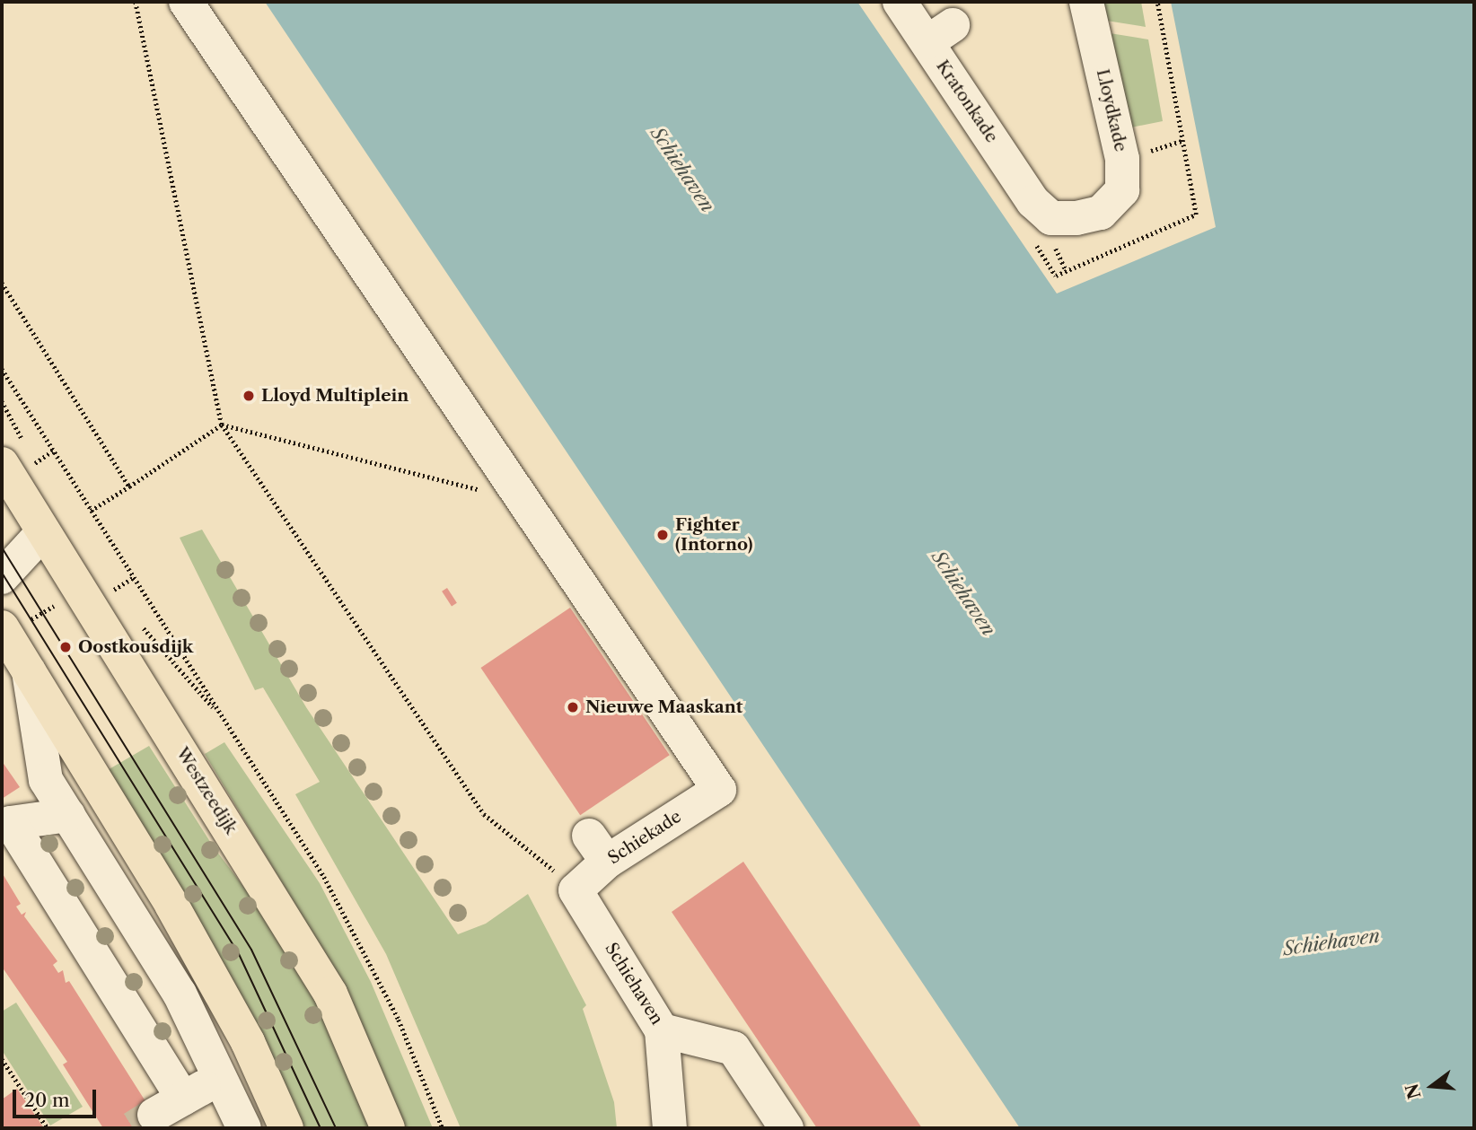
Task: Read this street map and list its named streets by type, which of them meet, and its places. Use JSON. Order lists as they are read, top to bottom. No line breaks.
{"streets":{"main road":["Westzeedijk"],"street":["Kratonkade","Lloydkade","Schiekade","Schiehaven"]},"crossings":[["Kratonkade","Lloydkade"],["Schiekade","Schiehaven"]],"water":["Schiehaven"],"places":["Lloyd Multiplein","Fighter (Intorno)","Oostkousdijk","Nieuwe Maaskant"],"scale_bar":"20 m","north":"left"}
